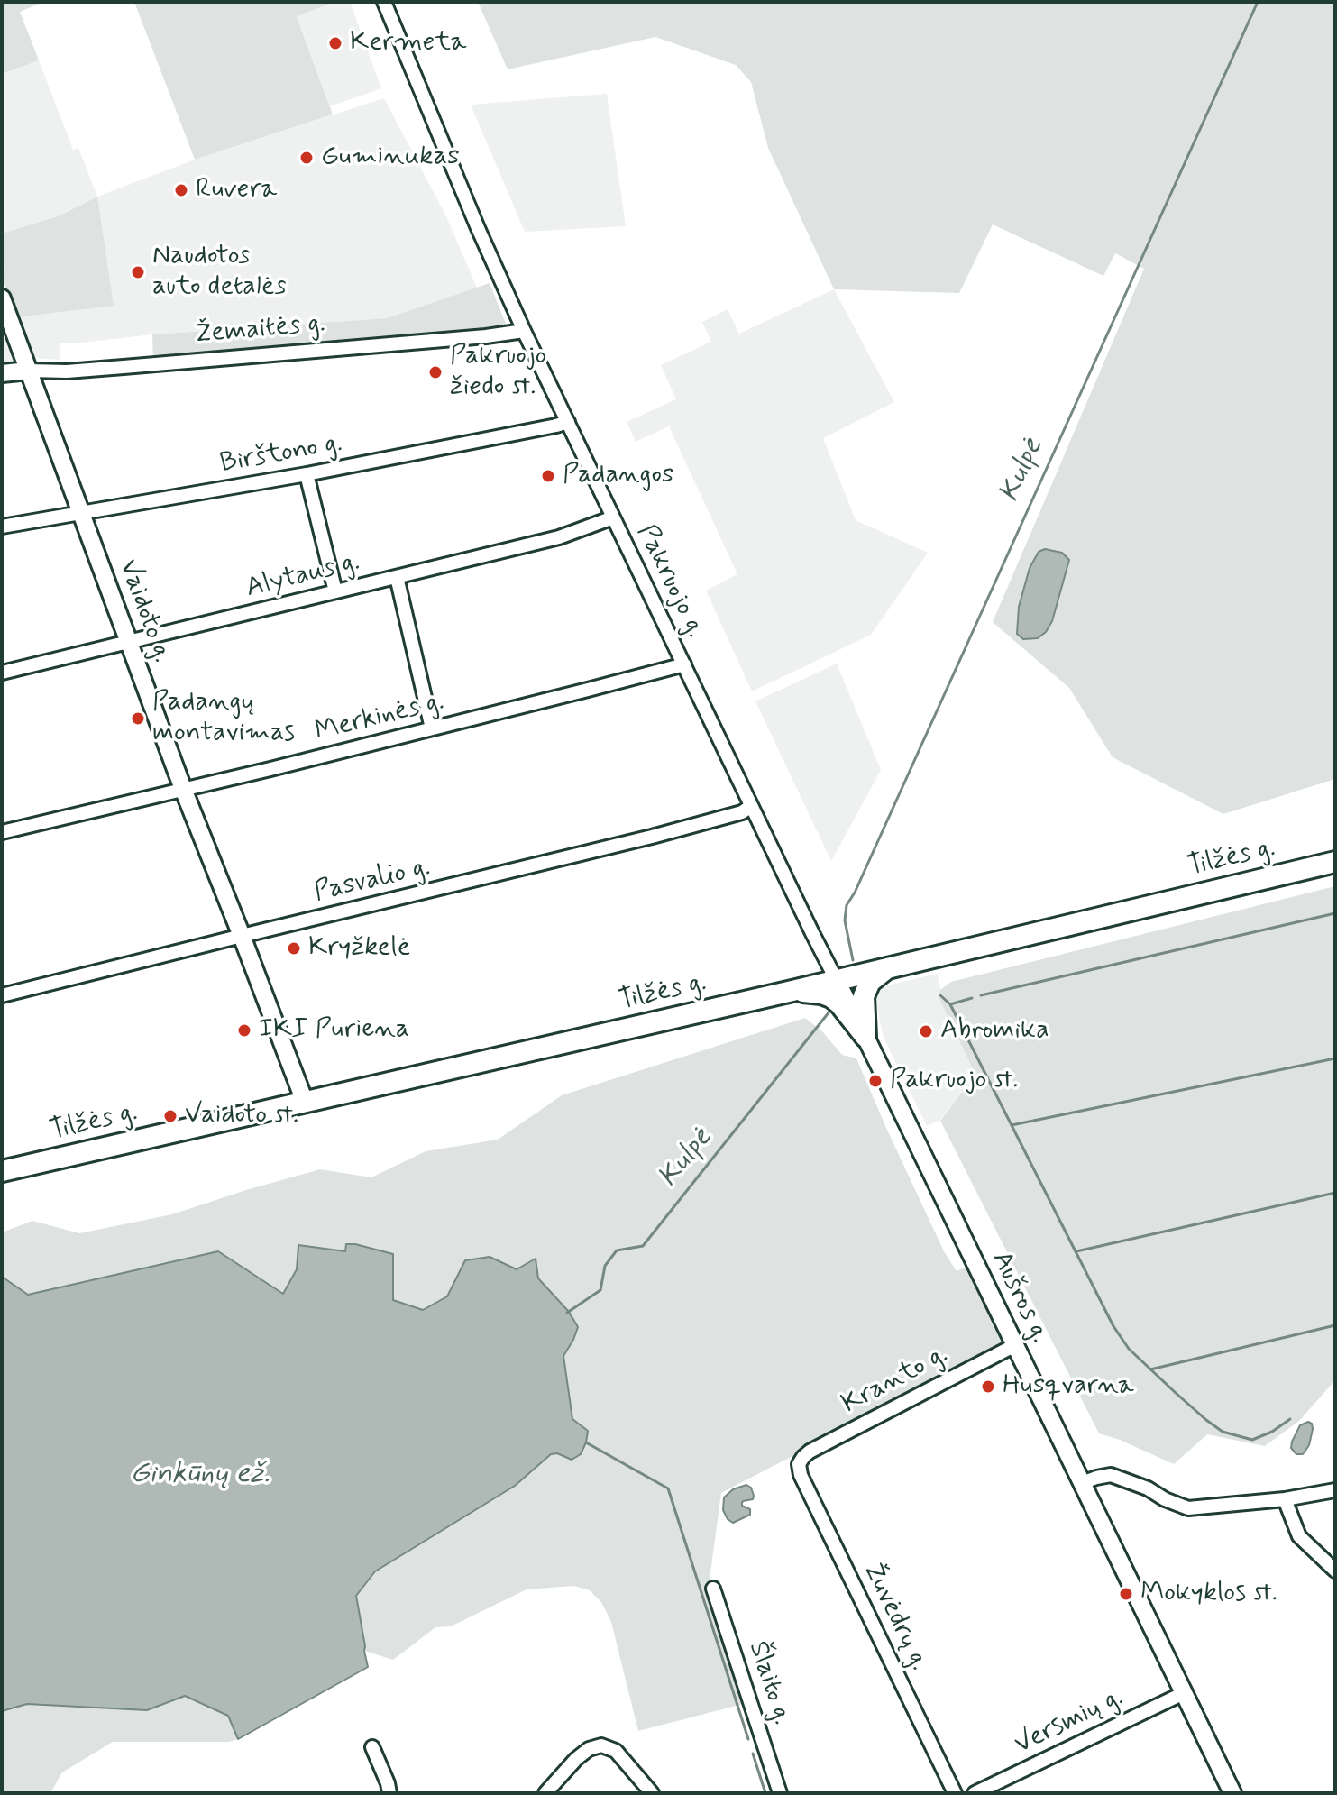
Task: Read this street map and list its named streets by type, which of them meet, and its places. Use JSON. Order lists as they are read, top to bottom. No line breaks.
{"streets":{"highway":["Tilžės g."],"main road":["Žemaitės g.","Vaidoto g.","Aušros g."],"street":["Birštono g.","Alytaus g.","Pakruojo g.","Merkinės g.","Pasvalio g.","Kranto g.","Žuvėdrų g.","Šlaito g.","Versmių g."]},"crossings":[["Žemaitės g.","Pakruojo g."],["Žemaitės g.","Vaidoto g."],["Birštono g.","Pakruojo g."],["Birštono g.","Vaidoto g."],["Alytaus g.","Pakruojo g."],["Alytaus g.","Vaidoto g."],["Pakruojo g.","Merkinės g."],["Pakruojo g.","Tilžės g."],["Pakruojo g.","Pasvalio g."],["Pakruojo g.","Aušros g."],["Vaidoto g.","Merkinės g."],["Vaidoto g.","Tilžės g."],["Vaidoto g.","Pasvalio g."],["Tilžės g.","Aušros g."],["Aušros g.","Kranto g."],["Aušros g.","Versmių g."],["Kranto g.","Žuvėdrų g."]],"water":["Kulpė","Ginkūnų ež."],"places":["Kermeta","Guminukas","Ruvera","Naudotos auto detalės","Pakruojo žiedo st.","Padangos","Padangų montavimas","Kryžkelė","IKI Puriena","Abromika","Pakruojo st.","Vaidoto st.","Husqvarna","Mokyklos st."]}
